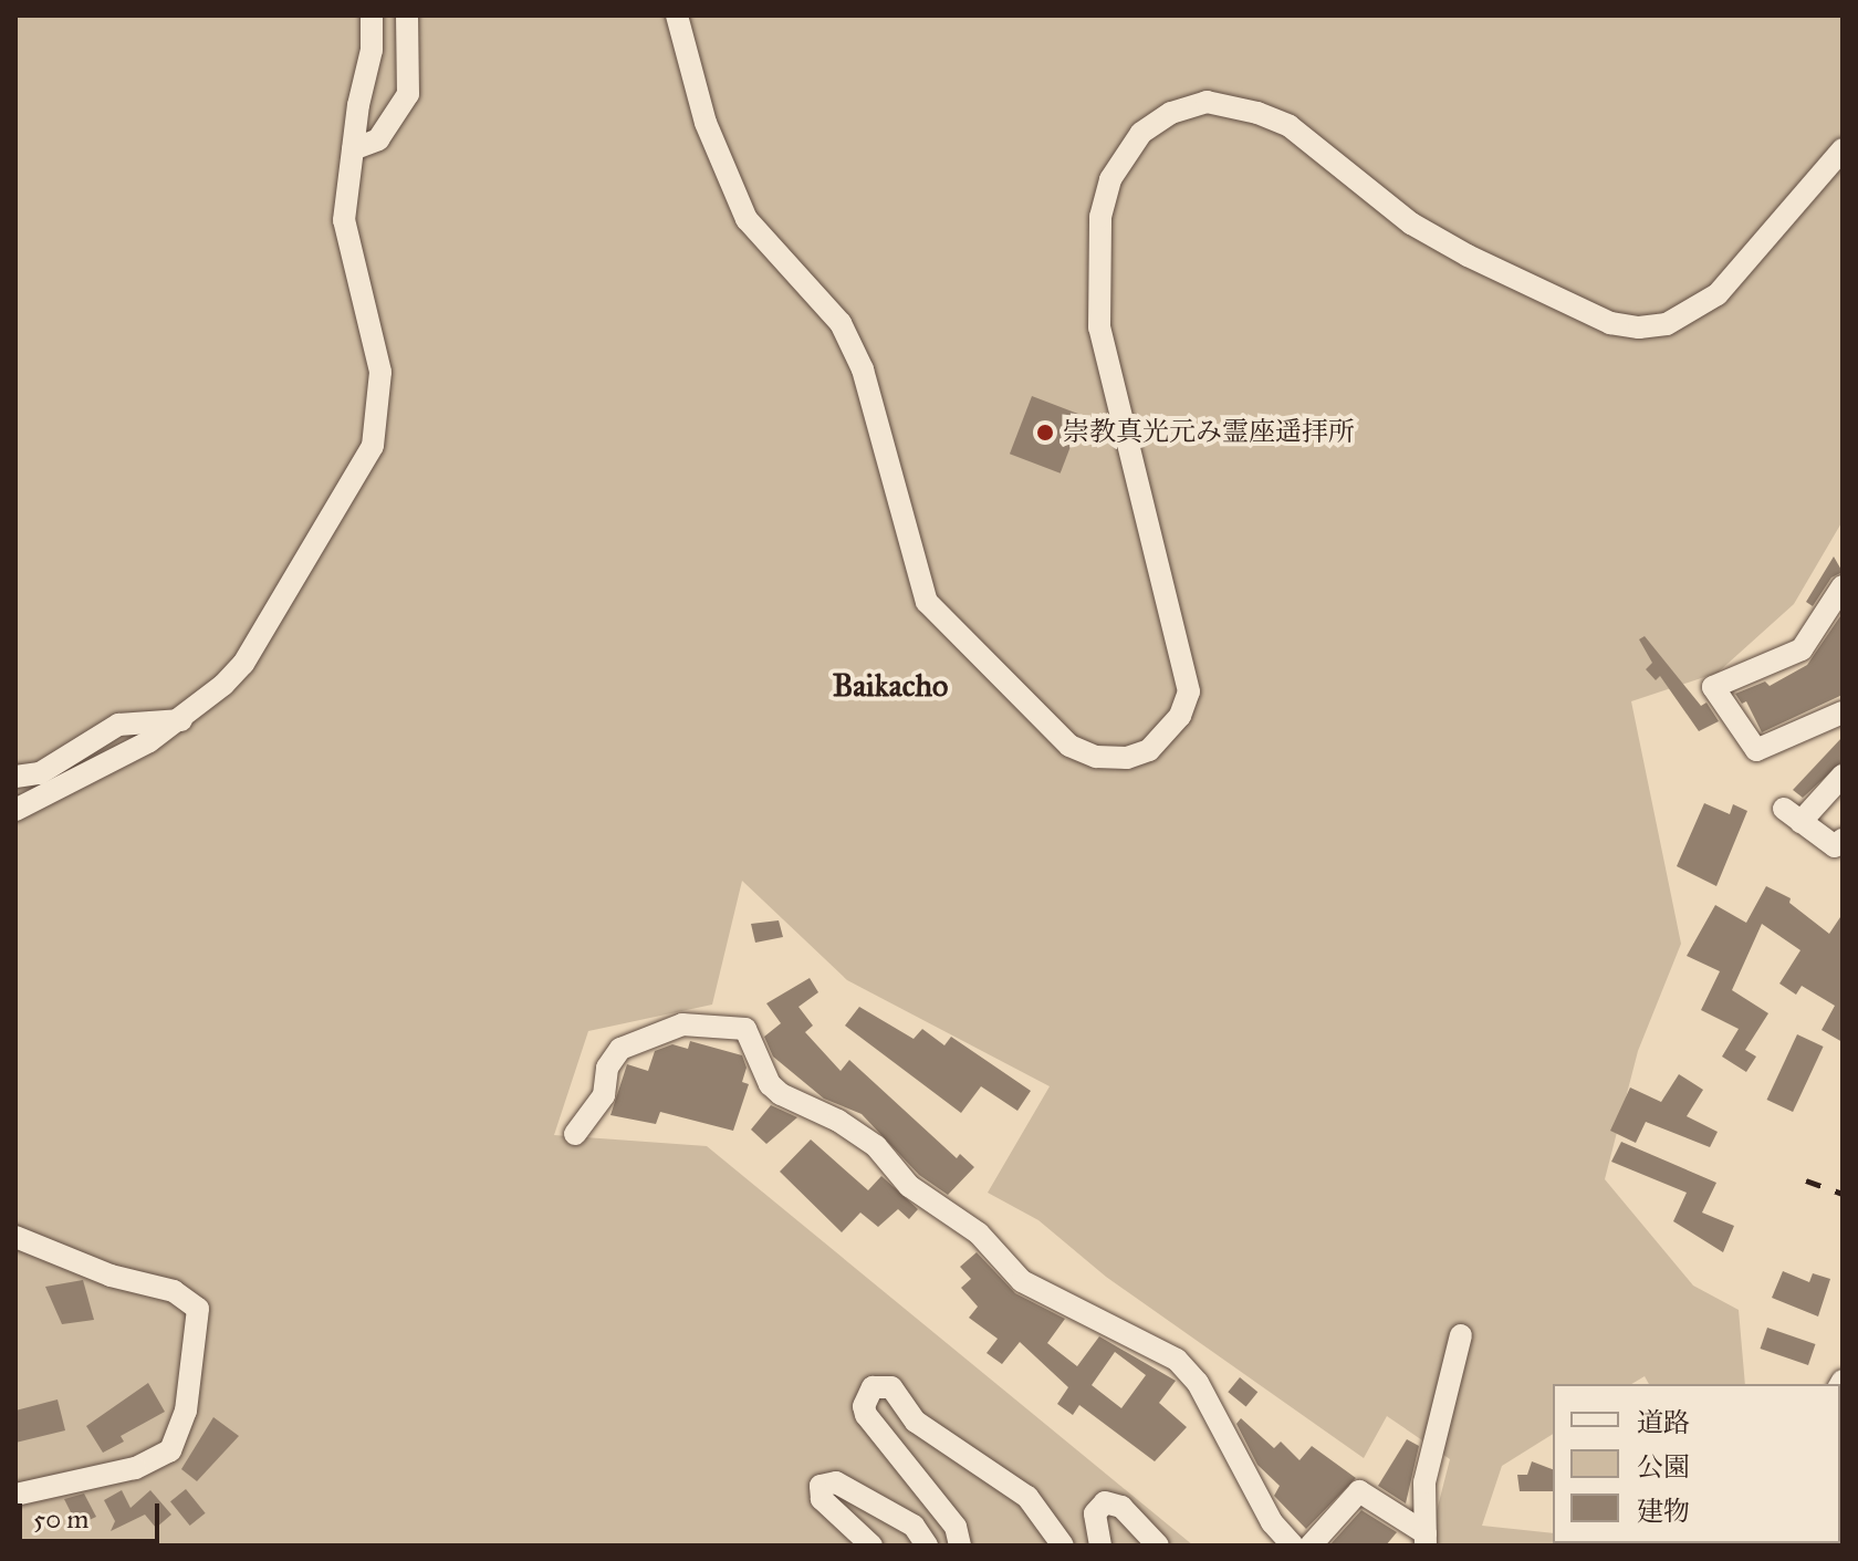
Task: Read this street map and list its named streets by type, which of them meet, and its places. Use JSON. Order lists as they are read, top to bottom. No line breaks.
{"districts":["Baikacho"],"places":["崇教真光元み霊座遥拝所"],"legend":["道路","公園","建物"],"scale_bar":"50 m"}
